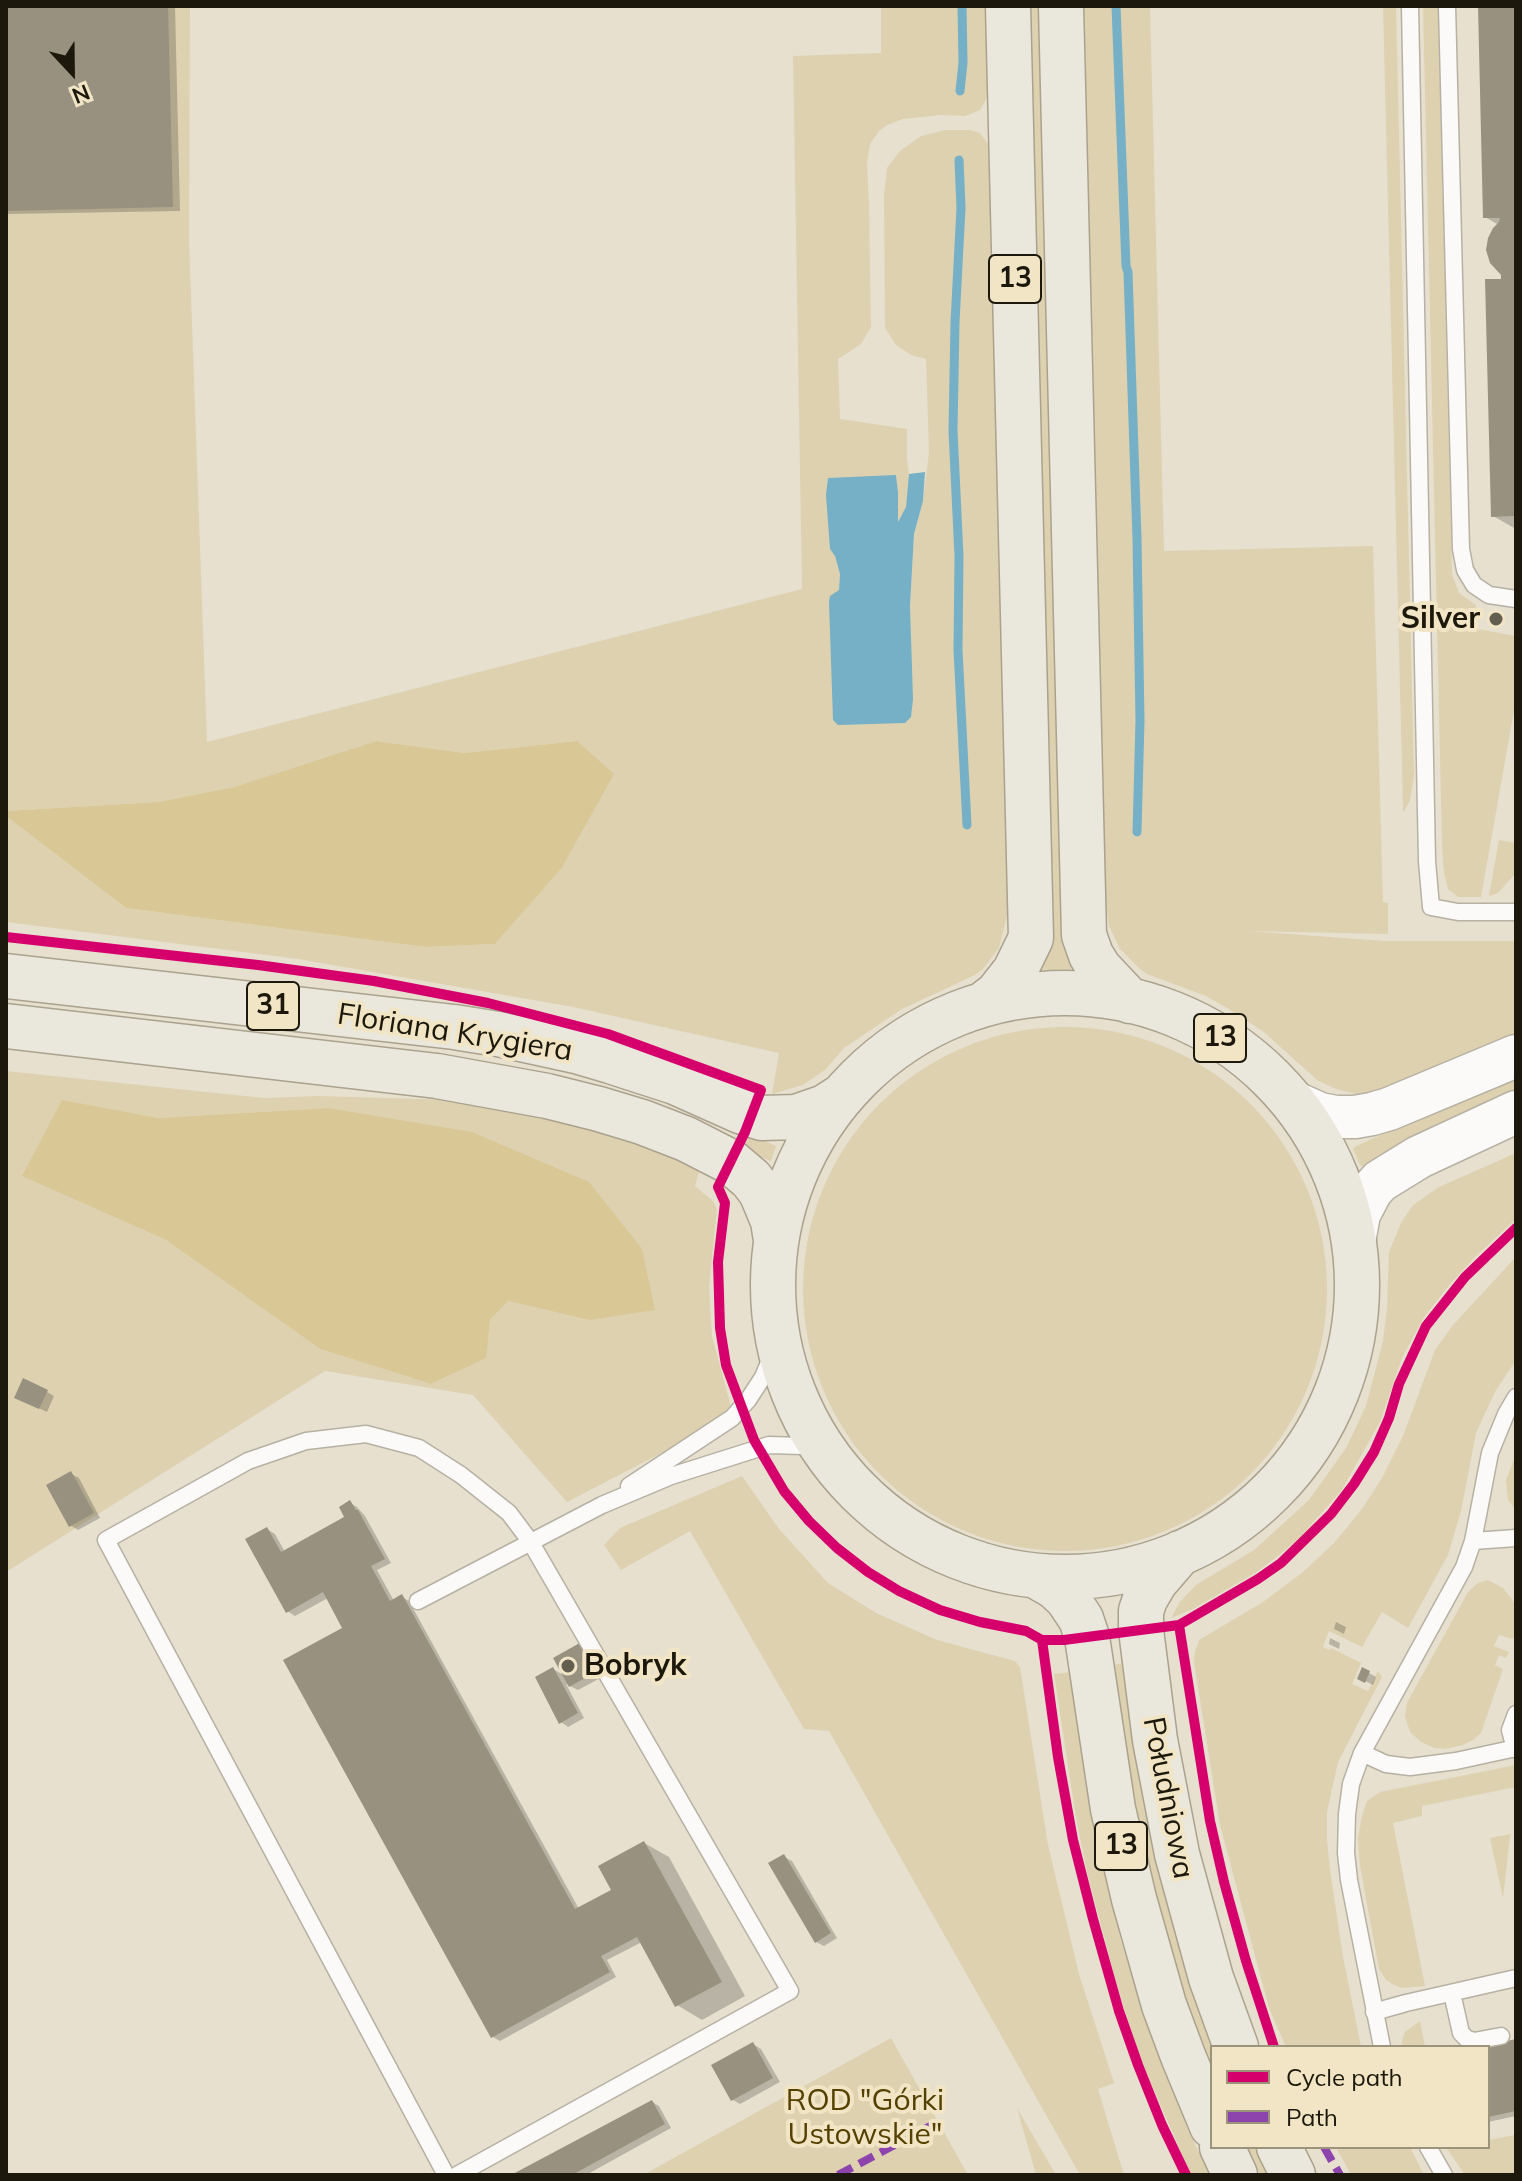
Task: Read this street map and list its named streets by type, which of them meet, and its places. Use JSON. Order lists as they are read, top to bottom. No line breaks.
{"streets":{"main road":["13","31","Floriana Krygiera","Południowa"]},"crossings":[["13","Floriana Krygiera"],["13","Południowa"]],"parks":["ROD \"Górki Ustowskie\""],"places":["Silver","Bobryk"],"legend":["Cycle path","Path"],"north":"bottom"}
